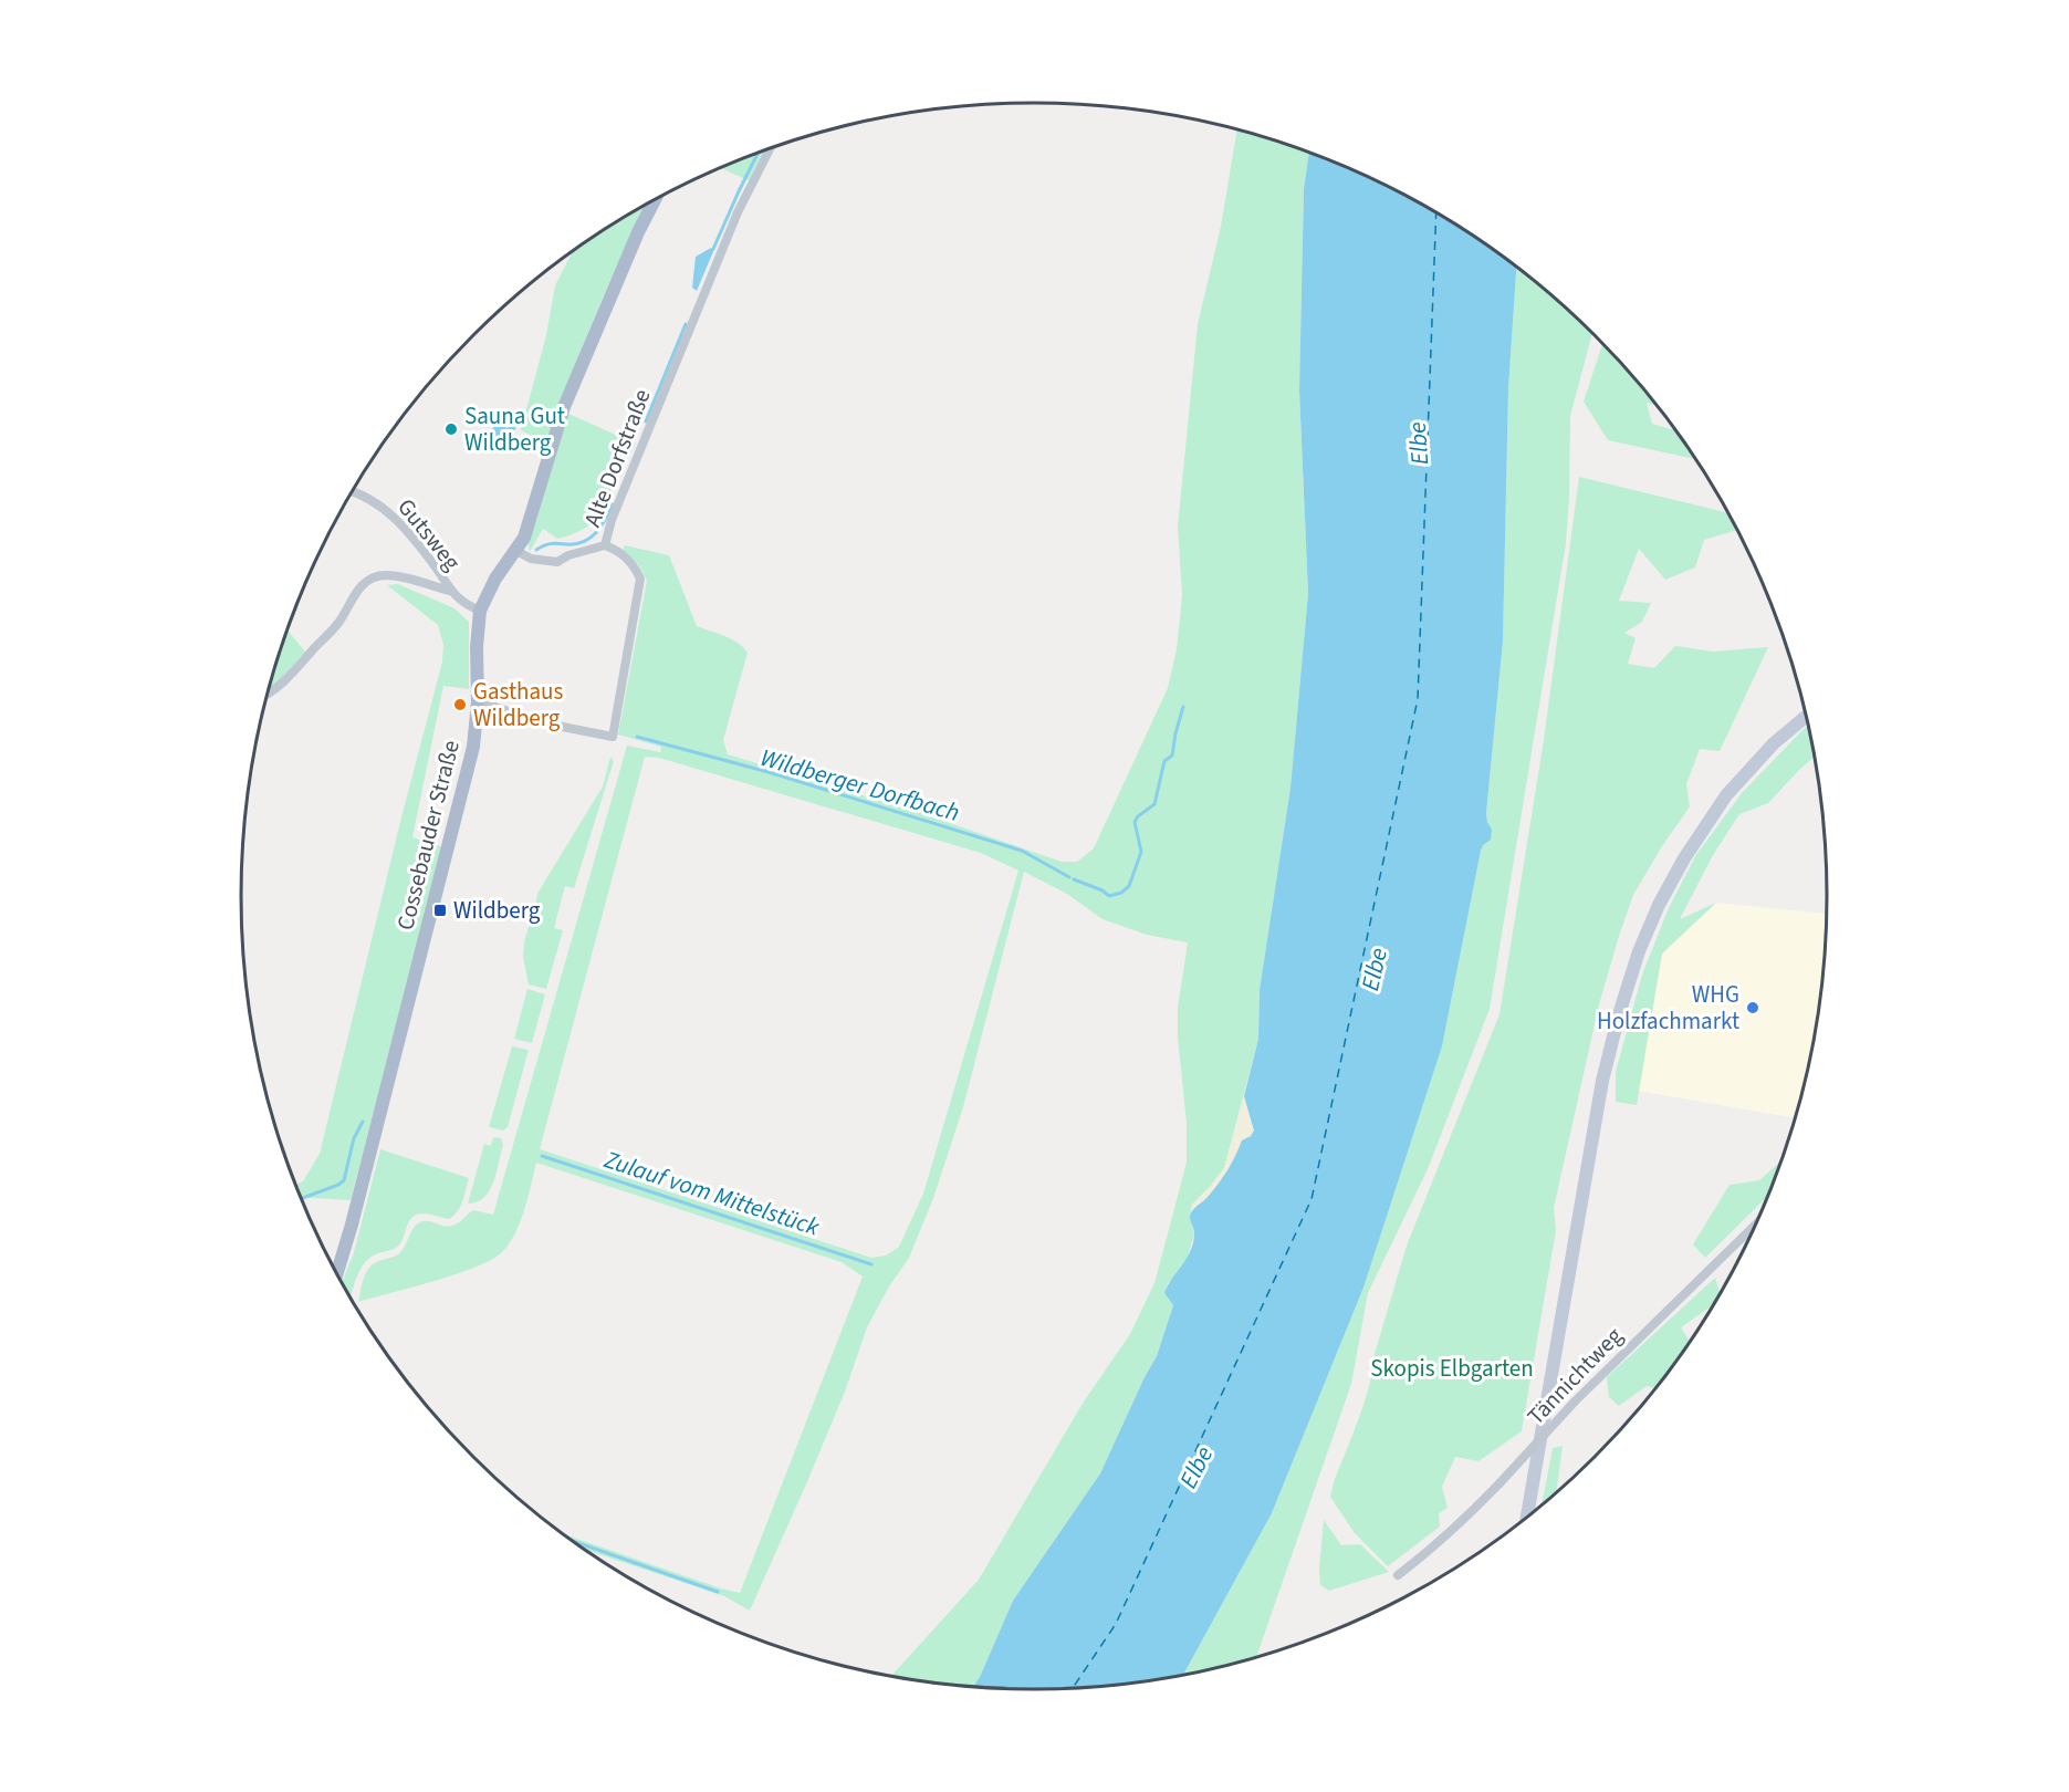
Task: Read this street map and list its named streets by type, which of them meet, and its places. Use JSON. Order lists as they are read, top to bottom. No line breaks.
{"streets":{"main road":["Cossebauder Straße"],"street":["Alte Dorfstraße","Gutsweg","Tännichtweg"]},"crossings":[["Alte Dorfstraße","Cossebauder Straße"],["Gutsweg","Cossebauder Straße"]],"water":["Elbe","Wildberger Dorfbach","Zulauf vom Mittelstück"],"parks":["Skopis Elbgarten"],"places":{"other":["Sauna Gut Wildberg","Gasthaus Wildberg","WHG Holzfachmarkt"],"transit":["Wildberg"]}}
